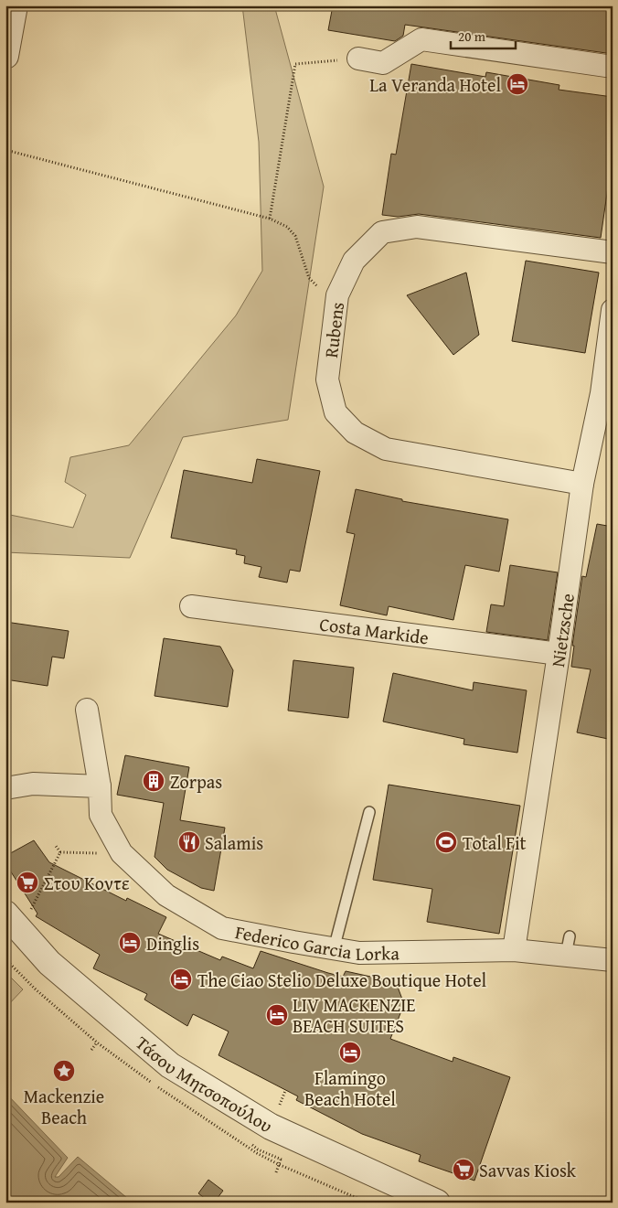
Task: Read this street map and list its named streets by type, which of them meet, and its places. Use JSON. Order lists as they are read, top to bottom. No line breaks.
{"streets":{"street":["Rubens","Costa Markide","Nietzsche","Federico Garcia Lorka","Τάσου Μητσοπούλου"]},"crossings":[["Rubens","Nietzsche"],["Costa Markide","Nietzsche"],["Nietzsche","Federico Garcia Lorka"]],"places":{"hotel":["La Veranda Hotel","Dinglis","The Ciao Stelio Deluxe Boutique Hotel","LIV MACKENZIE BEACH SUITES","Flamingo Beach Hotel"],"building":["Zorpas"],"restaurant":["Salamis"],"sports":["Total Fit"],"supermarket":["Στου Κοντε","Savvas Kiosk"],"place":["Mackenzie Beach"]},"scale_bar":"20 m"}
